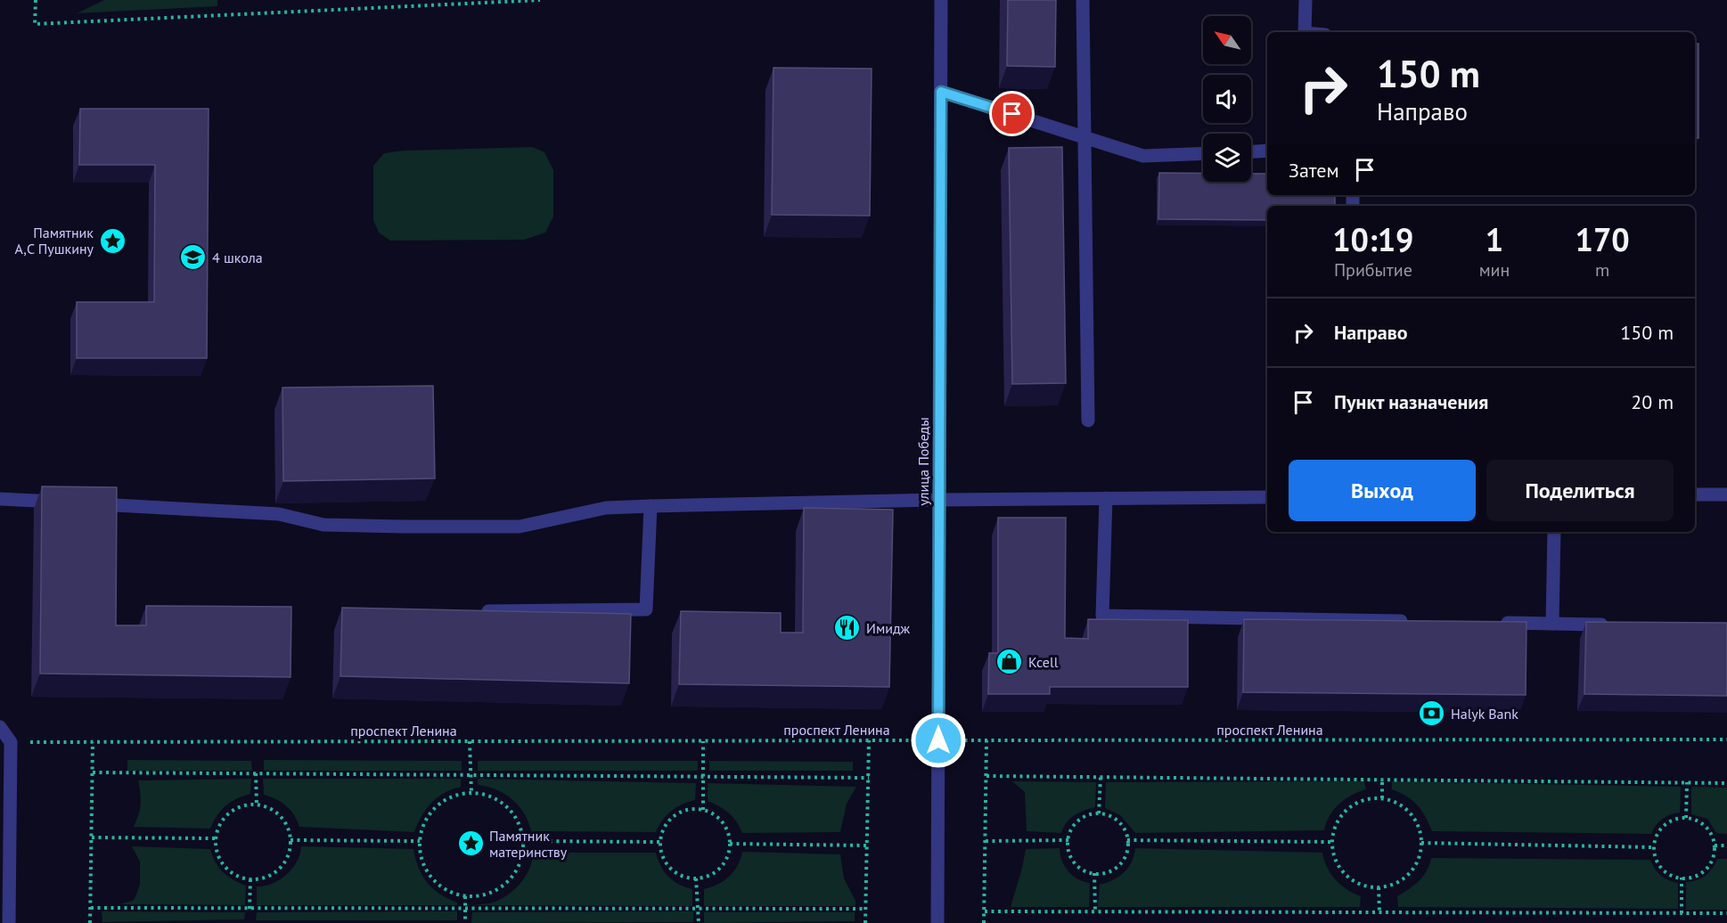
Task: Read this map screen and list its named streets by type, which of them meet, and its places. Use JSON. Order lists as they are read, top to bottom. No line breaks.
{"streets":{"street":["улица Победы"],"path":["проспект Ленина"]},"crossings":[["улица Победы","проспект Ленина"]],"places":{"place":["Памятник А,С Пушкину","Памятник материнству"],"school or university":["4 школа"],"restaurant":["Имидж"],"shop":["Kcell"],"bank":["Halyk Bank"]},"north":"top left","page":{"turn":["150 m","Направо"],"then":"Затем","eta":["10:19","Прибытие","1","мин","170","m"],"list":[{"name":"Направо","value":"150 m"},{"name":"Пункт назначения","value":"20 m"}],"buttons":["Выход","Поделиться"]}}
